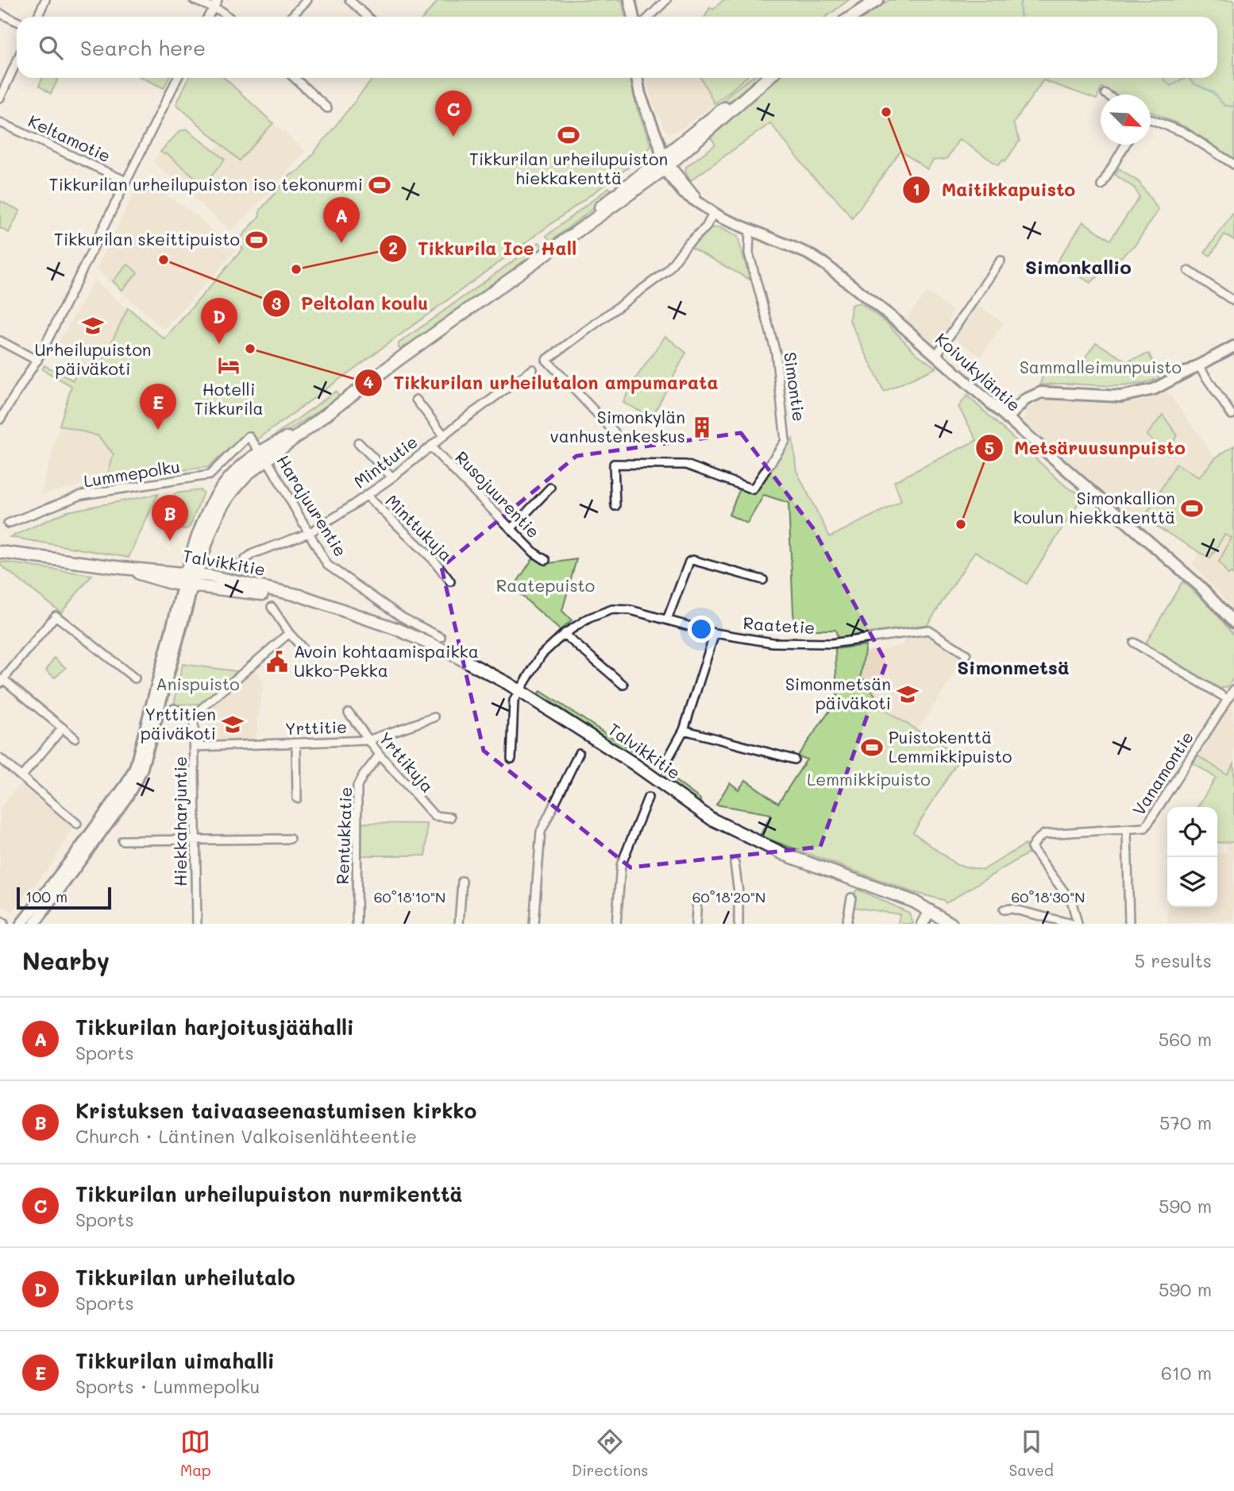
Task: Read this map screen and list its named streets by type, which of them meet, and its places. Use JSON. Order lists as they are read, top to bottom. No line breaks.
{"streets":{"main road":["Koivukyläntie","Talvikkitie"],"street":["Keltamotie","Simontie","Minttutie","Lummepolku","Rusojuurentie","Harajuurentie","Minttukuja","Raatetie","Yrttitie","Yrttikuja","Vanamontie","Hiekkaharjuntie","Rentukkatie"]},"crossings":[["Koivukyläntie","Simontie"],["Minttutie","Rusojuurentie"],["Minttutie","Harajuurentie"],["Minttutie","Minttukuja"],["Lummepolku","Harajuurentie"],["Talvikkitie","Raatetie"],["Yrttitie","Yrttikuja"],["Yrttitie","Hiekkaharjuntie"],["Yrttikuja","Rentukkatie"]],"districts":["Simonkallio","Simonmetsä"],"parks":["Sammalleimunpuisto","Raatepuisto","Anispuisto","Lemmikkipuisto"],"places":{"other":["Maitikkapuisto","Peltolan koulu","Tikkurila Ice Hall","Tikkurilan urheilutalon ampumarata","Metsäruusunpuisto"],"sports":["Tikkurilan urheilupuiston hiekkakenttä","Tikkurilan urheilupuiston iso tekonurmi","Tikkurilan skeittipuisto","Simonkallion koulun hiekkakenttä","Puistokenttä Lemmikkipuisto"],"school or university":["Urheilupuiston päiväkoti","Simonmetsän päiväkoti","Yrttitien päiväkoti"],"hotel":["Hotelli Tikkurila"],"building":["Simonkylän vanhustenkeskus"],"public building":["Avoin kohtaamispaikka Ukko-Pekka"]},"scale_bar":"100 m","north":"bottom right","page":{"search":"Search here","pins":["C","A","D","E","B"],"scale":"100 m","heading":["Nearby","5 results"],"list":[{"mark":"A","name":"Tikkurilan harjoitusjäähalli","note":"Sports","value":"560 m"},{"mark":"B","name":"Kristuksen taivaaseenastumisen kirkko","note":"Church · Läntinen Valkoisenlähteentie","value":"570 m"},{"mark":"C","name":"Tikkurilan urheilupuiston nurmikenttä","note":"Sports","value":"590 m"},{"mark":"D","name":"Tikkurilan urheilutalo","note":"Sports","value":"590 m"},{"mark":"E","name":"Tikkurilan uimahalli","note":"Sports · Lummepolku","value":"610 m"}],"nav":["Map","Directions","Saved"]},"coordinates":["60°18'10\"N","60°18'20\"N","60°18'30\"N"]}
